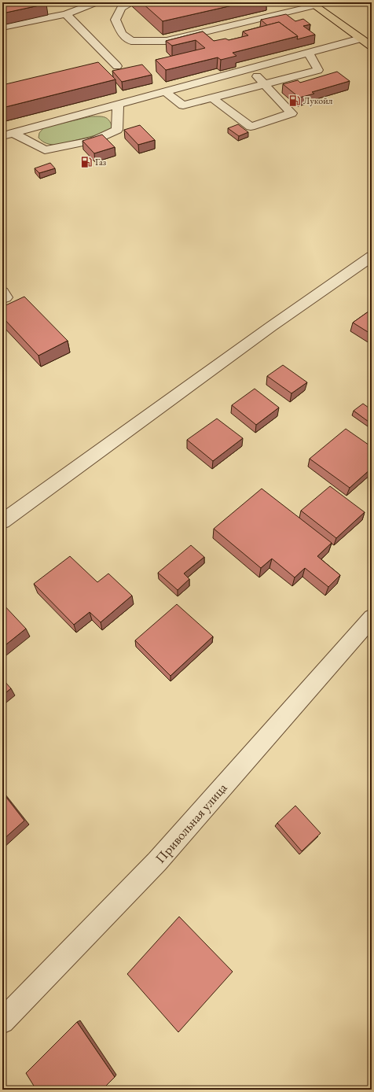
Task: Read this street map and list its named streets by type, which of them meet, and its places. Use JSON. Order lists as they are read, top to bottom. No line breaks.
{"streets":{"street":["Привольная улица"]},"places":{"fuel station":["Лукойл","Газ"]}}
